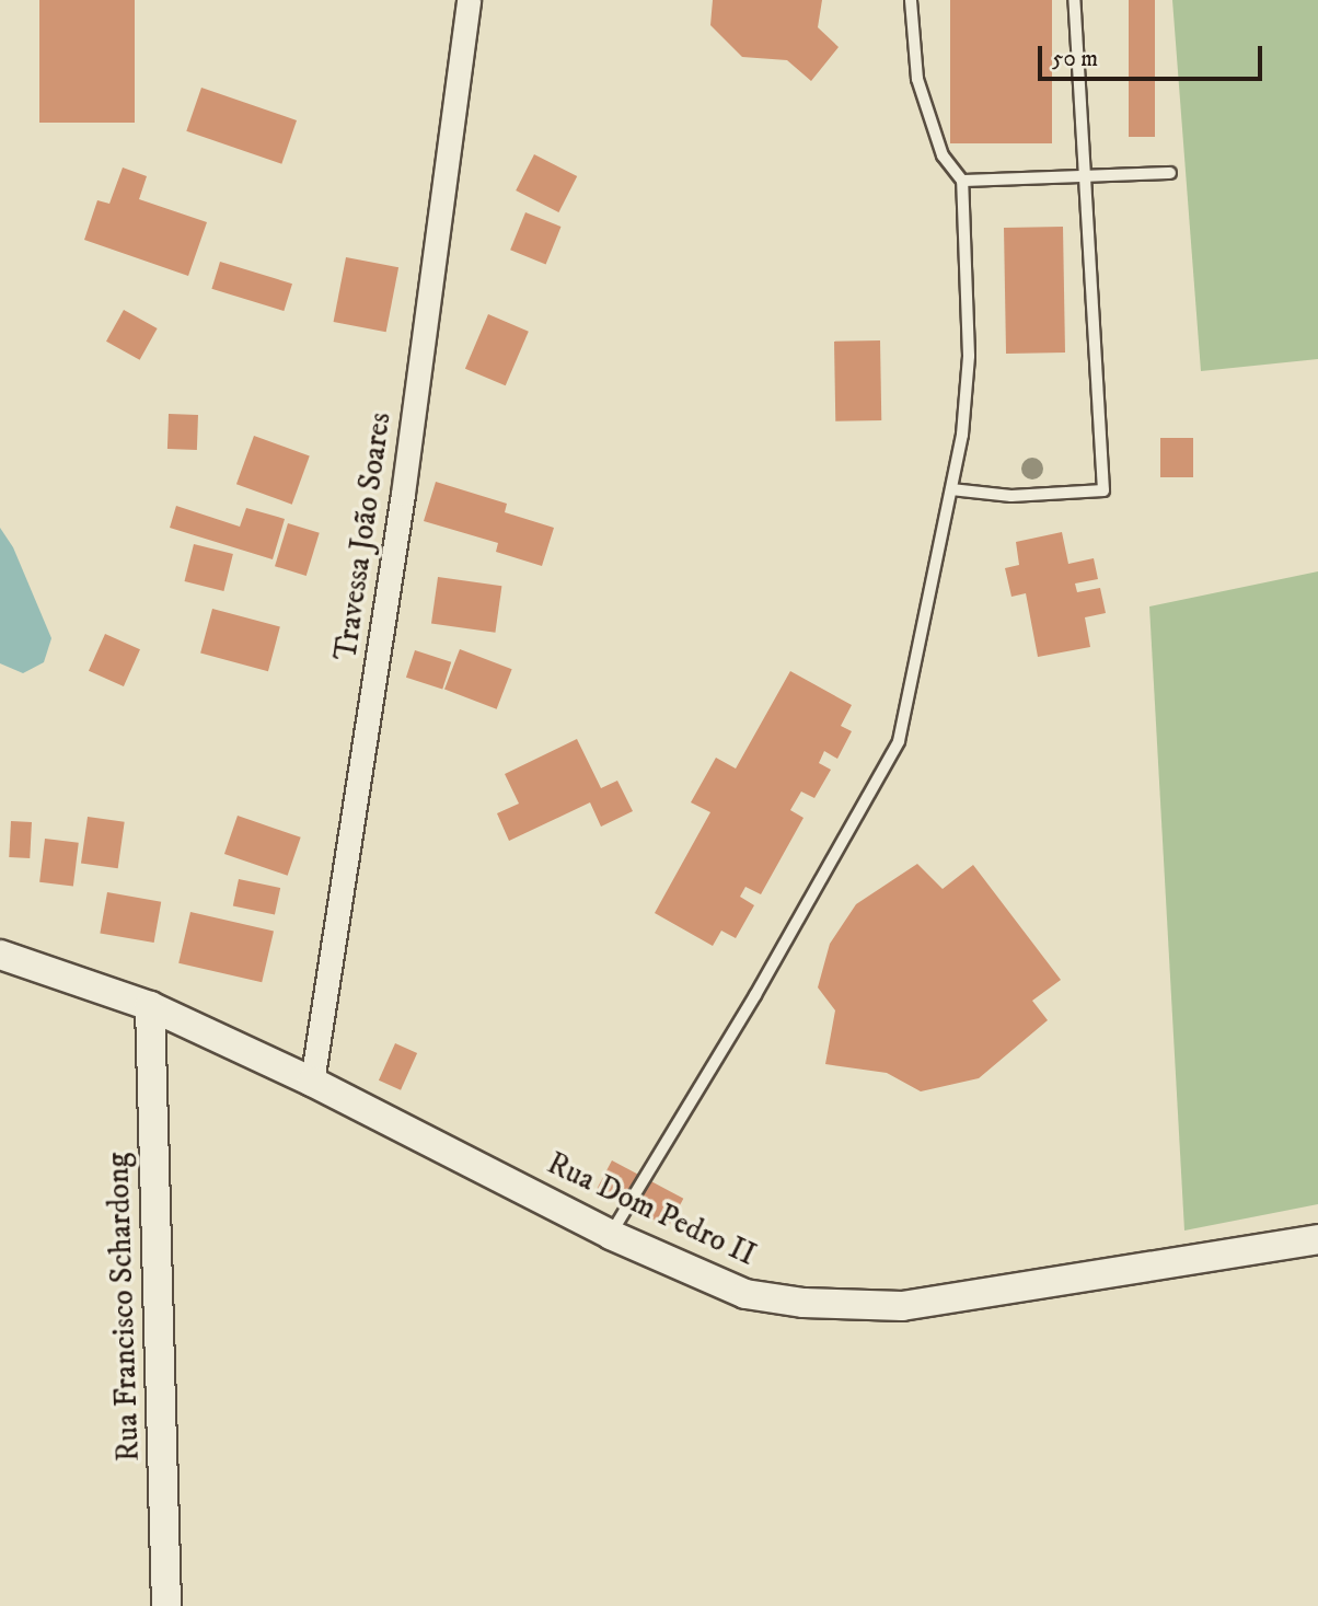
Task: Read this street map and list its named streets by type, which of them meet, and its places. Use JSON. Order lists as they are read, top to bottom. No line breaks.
{"streets":{"street":["Travessa João Soares","Rua Dom Pedro II","Rua Francisco Schardong"]},"crossings":[["Travessa João Soares","Rua Dom Pedro II"],["Rua Dom Pedro II","Rua Francisco Schardong"]],"scale_bar":"50 m"}
